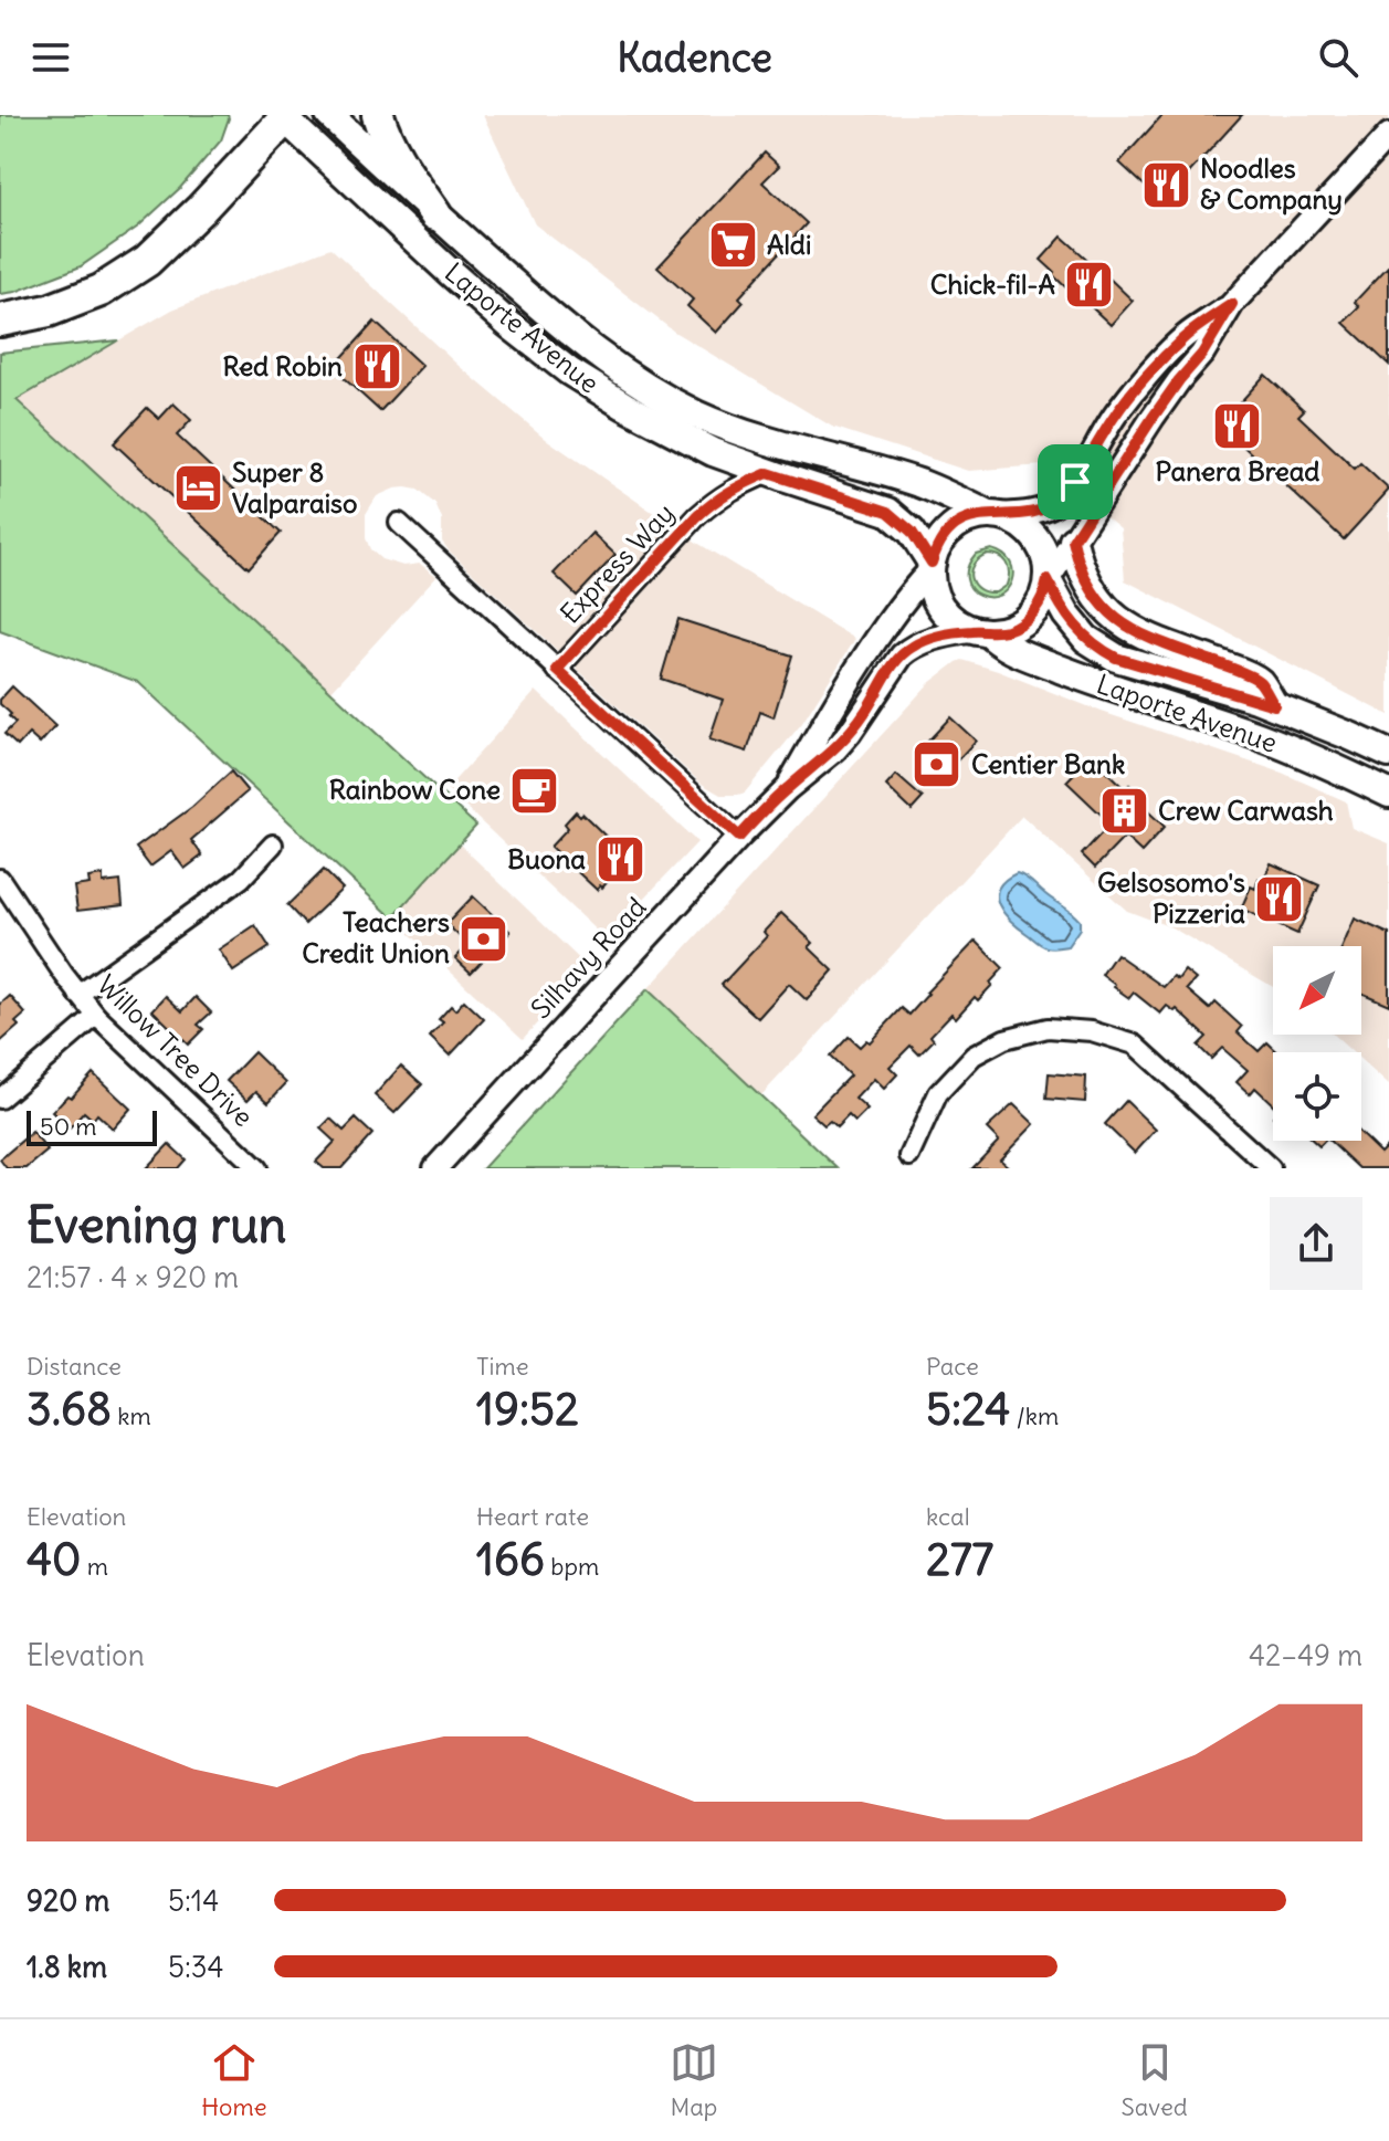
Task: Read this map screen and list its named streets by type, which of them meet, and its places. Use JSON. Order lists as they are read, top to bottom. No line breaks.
{"streets":{"main road":["Laporte Avenue"],"street":["Express Way","Silhavy Road","Willow Tree Drive"]},"crossings":[["Laporte Avenue","Express Way"],["Laporte Avenue","Silhavy Road"]],"places":{"restaurant":["Noodles & Company","Chick-fil-A","Red Robin","Panera Bread","Buona","Gelsosomo's Pizzeria"],"supermarket":["Aldi"],"hotel":["Super 8 Valparaiso"],"bank":["Centier Bank","Teachers Credit Union"],"cafe":["Rainbow Cone"],"building":["Crew Carwash"]},"scale_bar":"50 m","north":"bottom left","page":{"header":"Kadence","scale":"50 m","heading":["Evening run","21:57 · 4 × 920 m"],"stats":[["Distance","3.68 km"],["Time","19:52"],["Pace","5:24 /km"],["Elevation","40 m"],["Heart rate","166 bpm"],["kcal","277"]],"chart":["Elevation","42–49 m"],"list":[{"name":"920 m","note":"5:14"},{"name":"1.8 km","note":"5:34"}],"tabs":["Home","Map","Saved"]}}
